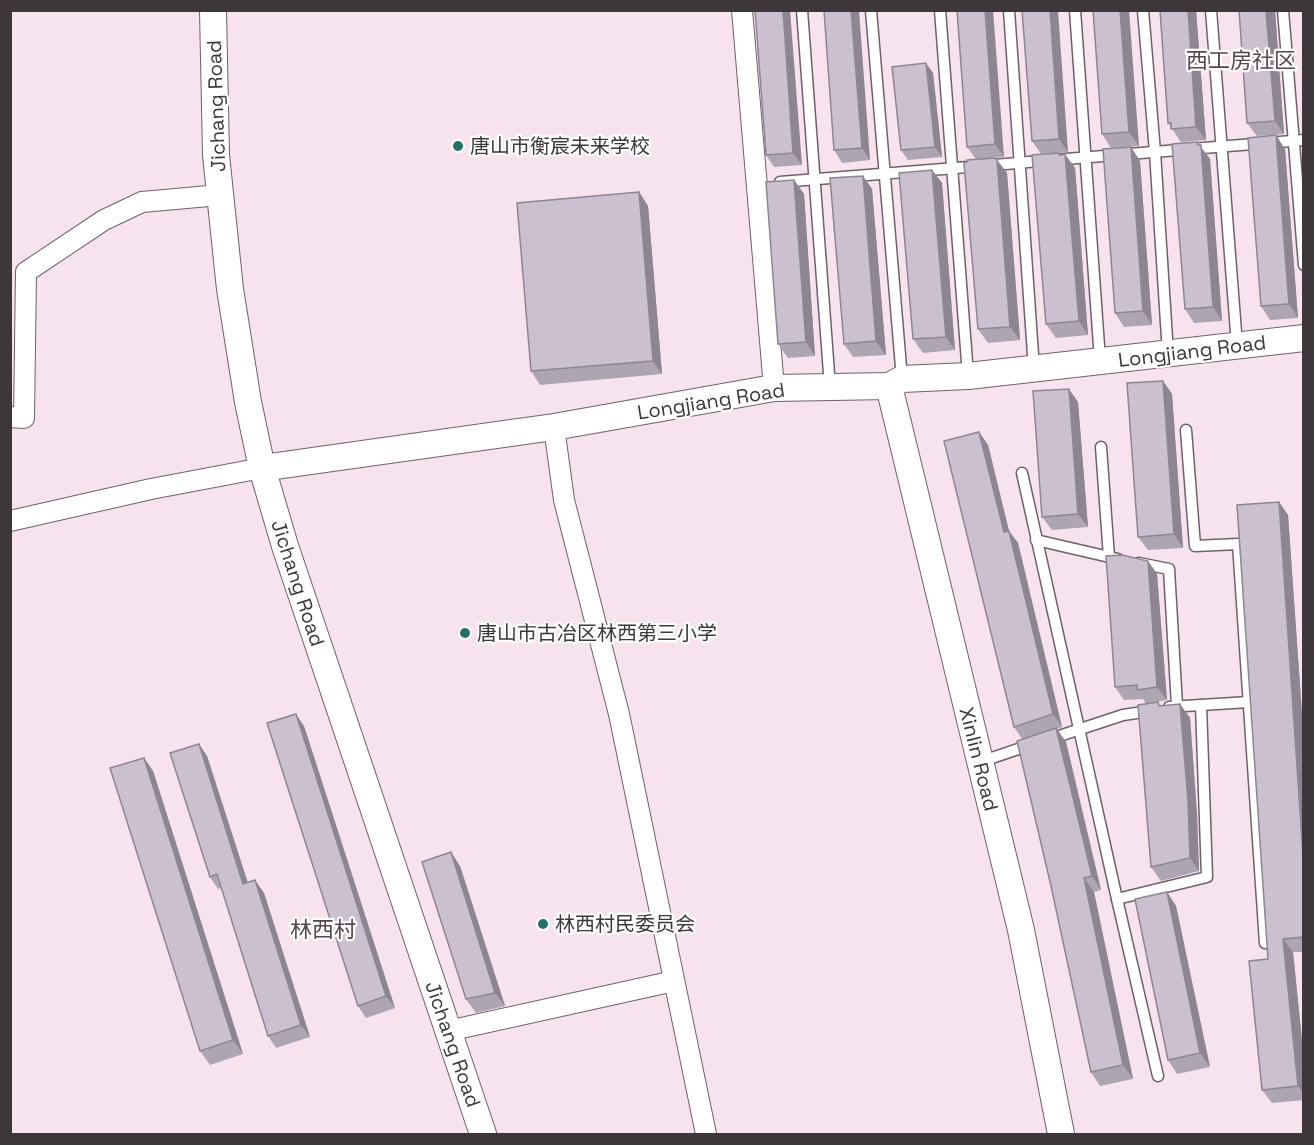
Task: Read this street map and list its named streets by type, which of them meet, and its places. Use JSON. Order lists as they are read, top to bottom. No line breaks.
{"streets":{"street":["Jichang Road","Longjiang Road","Xinlin Road"]},"crossings":[["Jichang Road","Longjiang Road"],["Longjiang Road","Xinlin Road"]],"districts":["西工房社区","林西村"],"places":["唐山市衡宸未来学校","唐山市古冶区林西第三小学","林西村民委员会"]}
